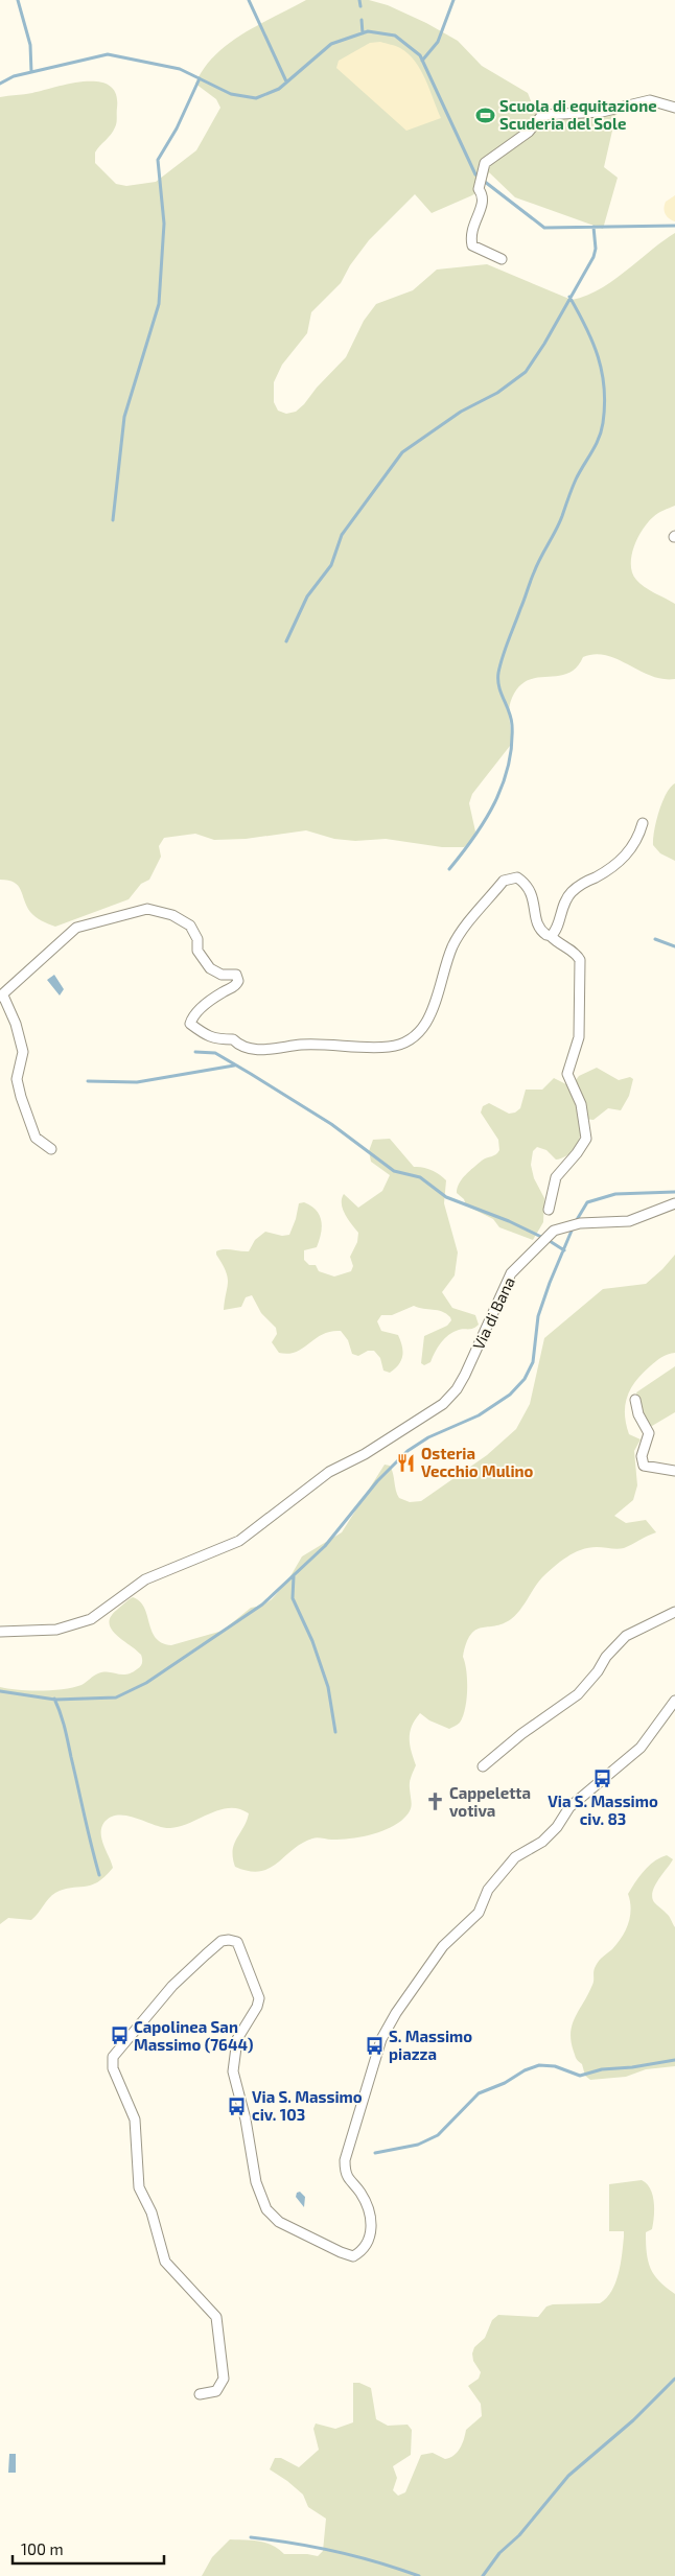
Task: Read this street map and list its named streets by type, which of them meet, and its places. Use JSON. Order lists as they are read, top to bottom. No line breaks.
{"streets":{"street":["Via di Bana"]},"places":{"sports":["Scuola di equitazione Scuderia del Sole"],"restaurant":["Osteria Vecchio Mulino"],"bus stop":["Via S. Massimo civ. 83","Capolinea San Massimo (7644)","S. Massimo piazza","Via S. Massimo civ. 103"],"church":["Cappeletta votiva"]},"scale_bar":"100 m"}
